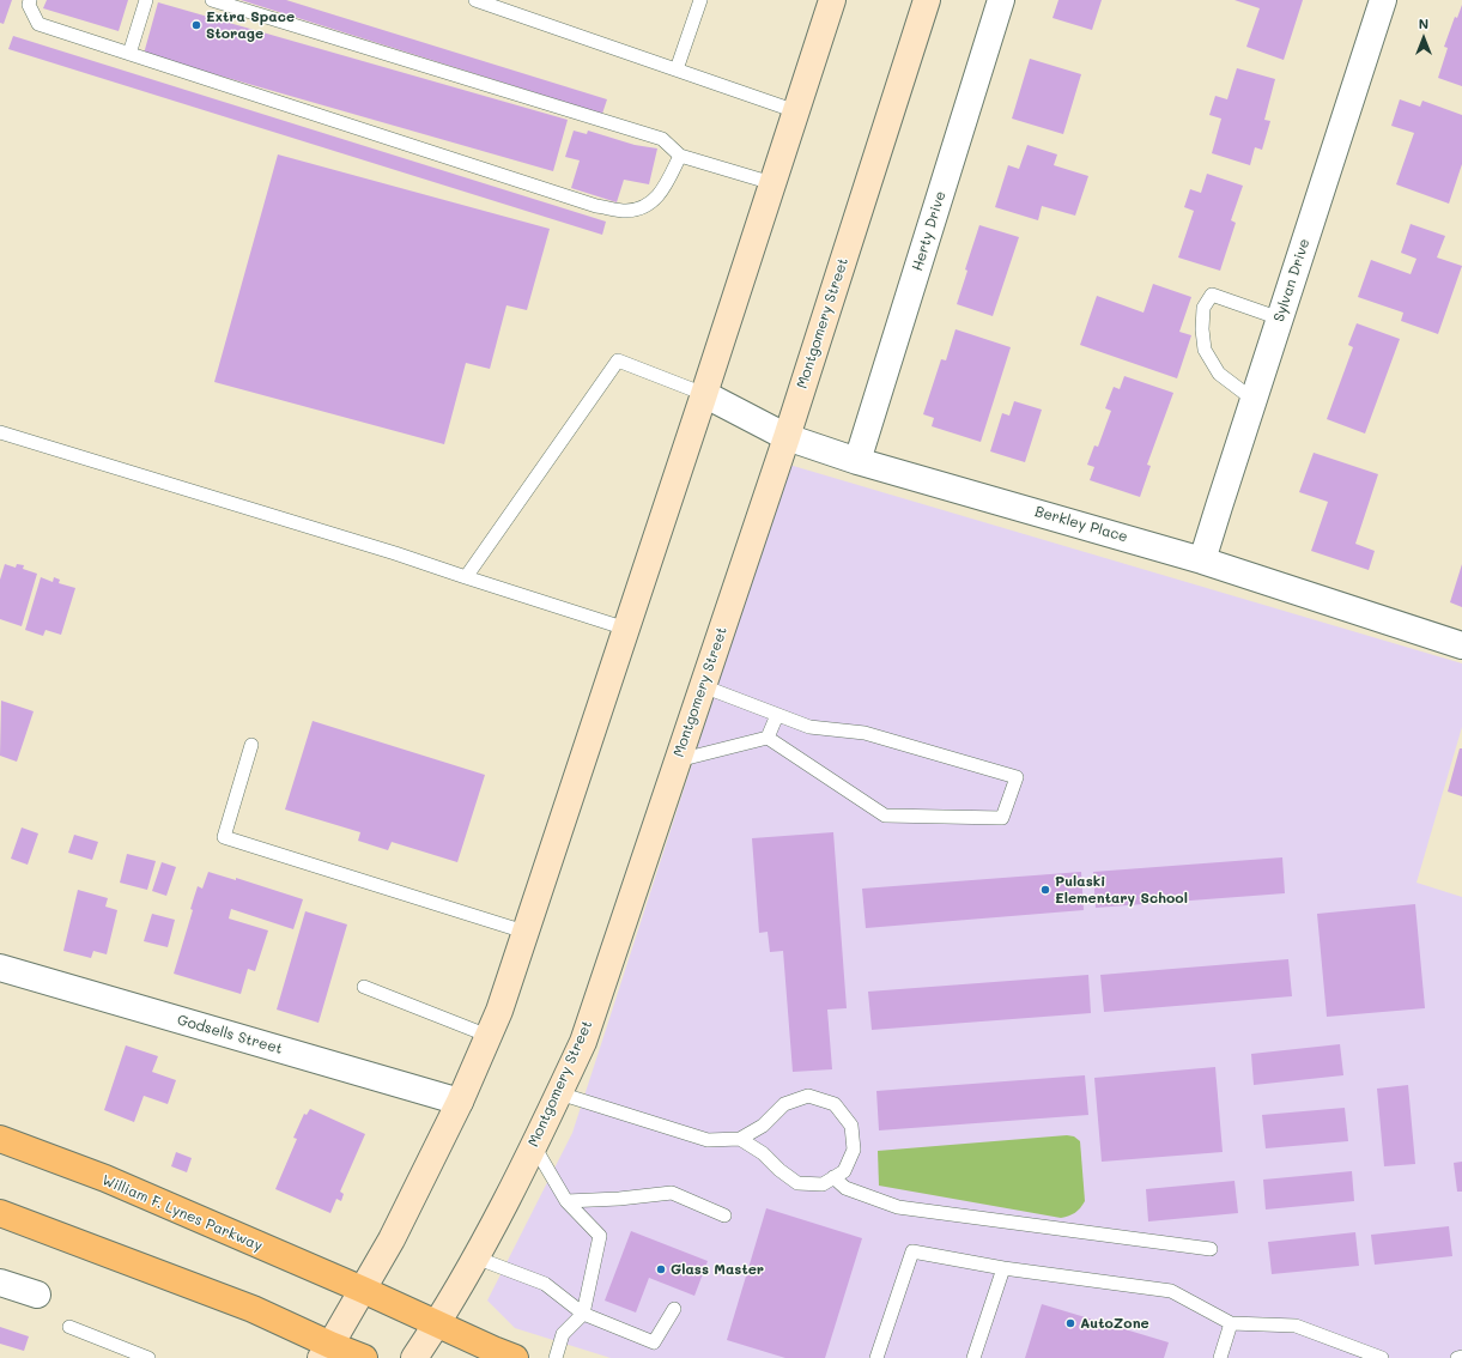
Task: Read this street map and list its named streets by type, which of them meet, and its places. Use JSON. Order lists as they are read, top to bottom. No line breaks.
{"streets":{"highway":["William F. Lynes Parkway"],"main road":["Montgomery Street"],"street":["Herty Drive","Sylvan Drive","Berkley Place","Godsells Street"]},"crossings":[["Herty Drive","Berkley Place"],["Sylvan Drive","Berkley Place"],["Montgomery Street","Berkley Place"],["Montgomery Street","William F. Lynes Parkway"]],"places":["Extra Space Storage","Pulaski Elementary School","Glass Master","AutoZone"],"north":"top"}
